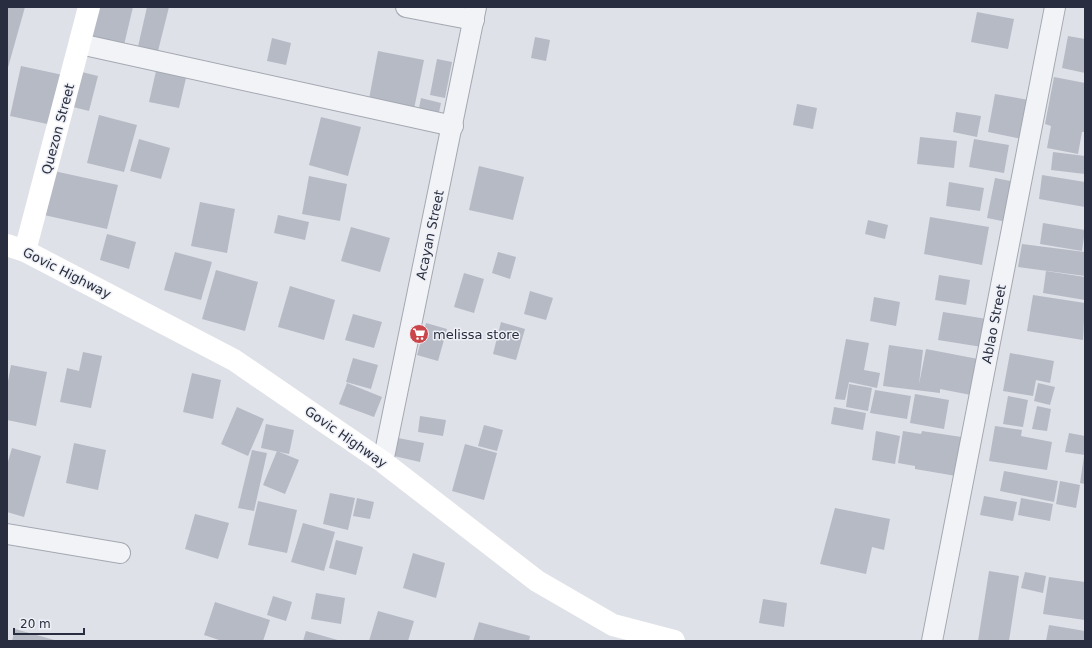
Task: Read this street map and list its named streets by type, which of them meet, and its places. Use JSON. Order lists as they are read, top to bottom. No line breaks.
{"streets":{"main road":["Quezon Street","Govic Highway"],"street":["Acayan Street","Ablao Street"]},"crossings":[["Quezon Street","Govic Highway"],["Acayan Street","Govic Highway"]],"places":{"supermarket":["melissa store"]},"scale_bar":"20 m"}
